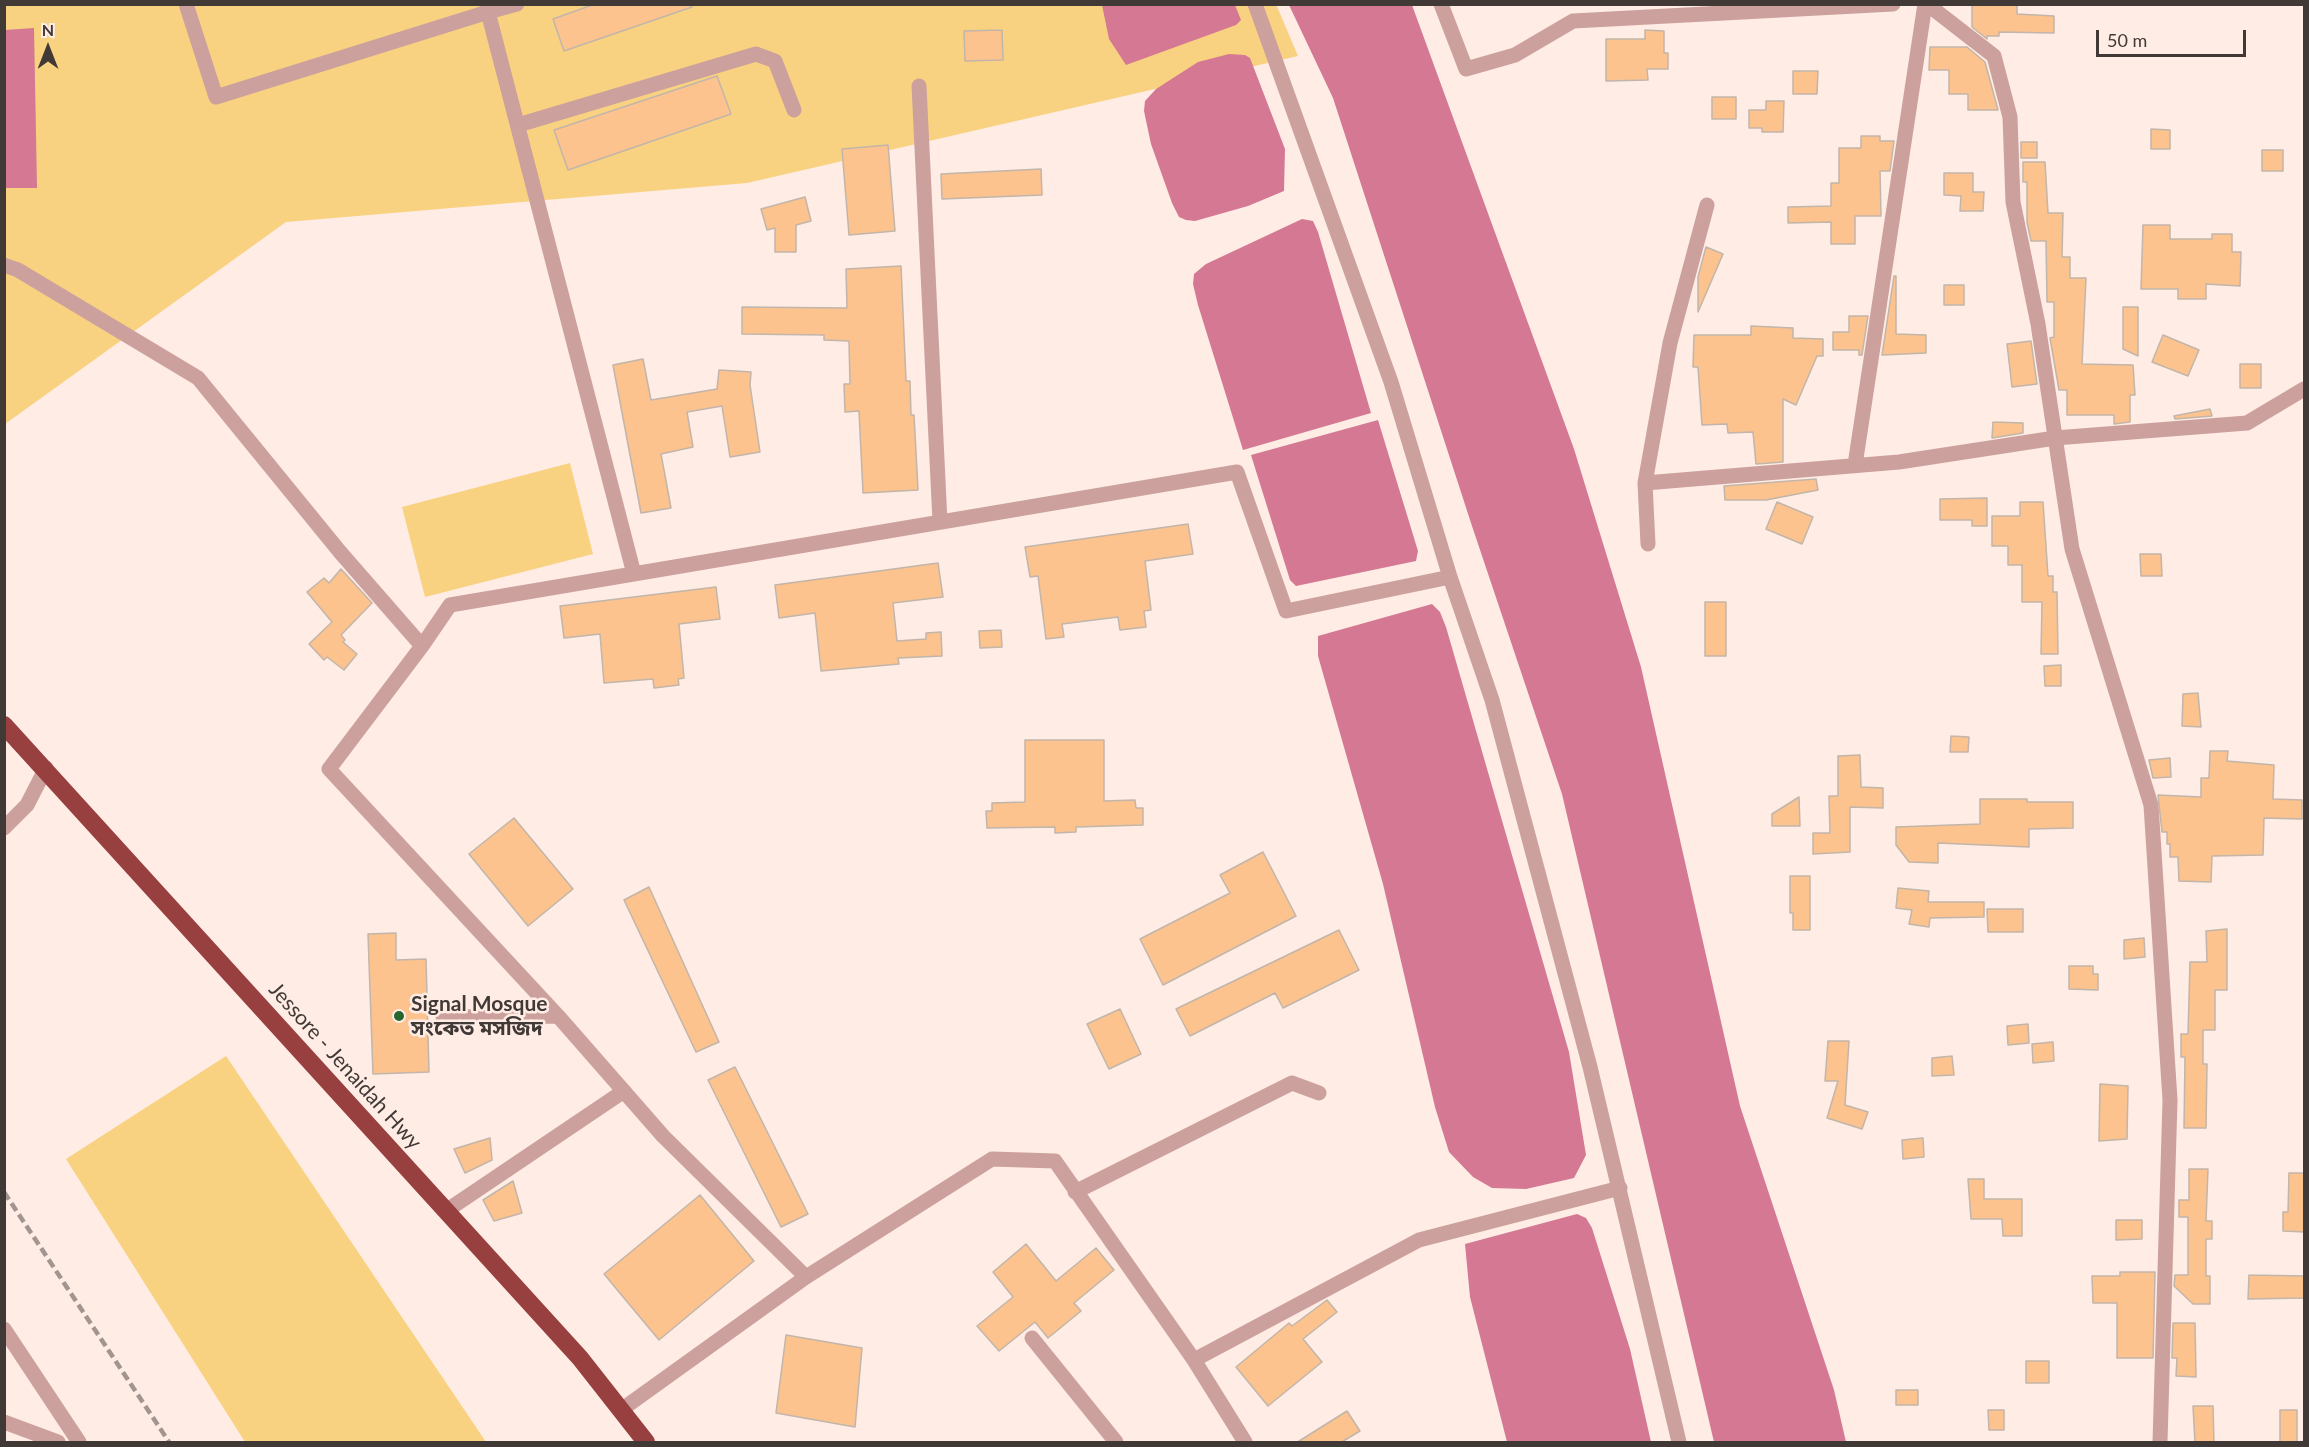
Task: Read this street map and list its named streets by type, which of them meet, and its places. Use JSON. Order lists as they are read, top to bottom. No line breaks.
{"streets":{"highway":["Jessore - Jenaidah Hwy"]},"places":["Signal Mosque সংকেত মসজিদ"],"scale_bar":"50 m","north":"top"}
